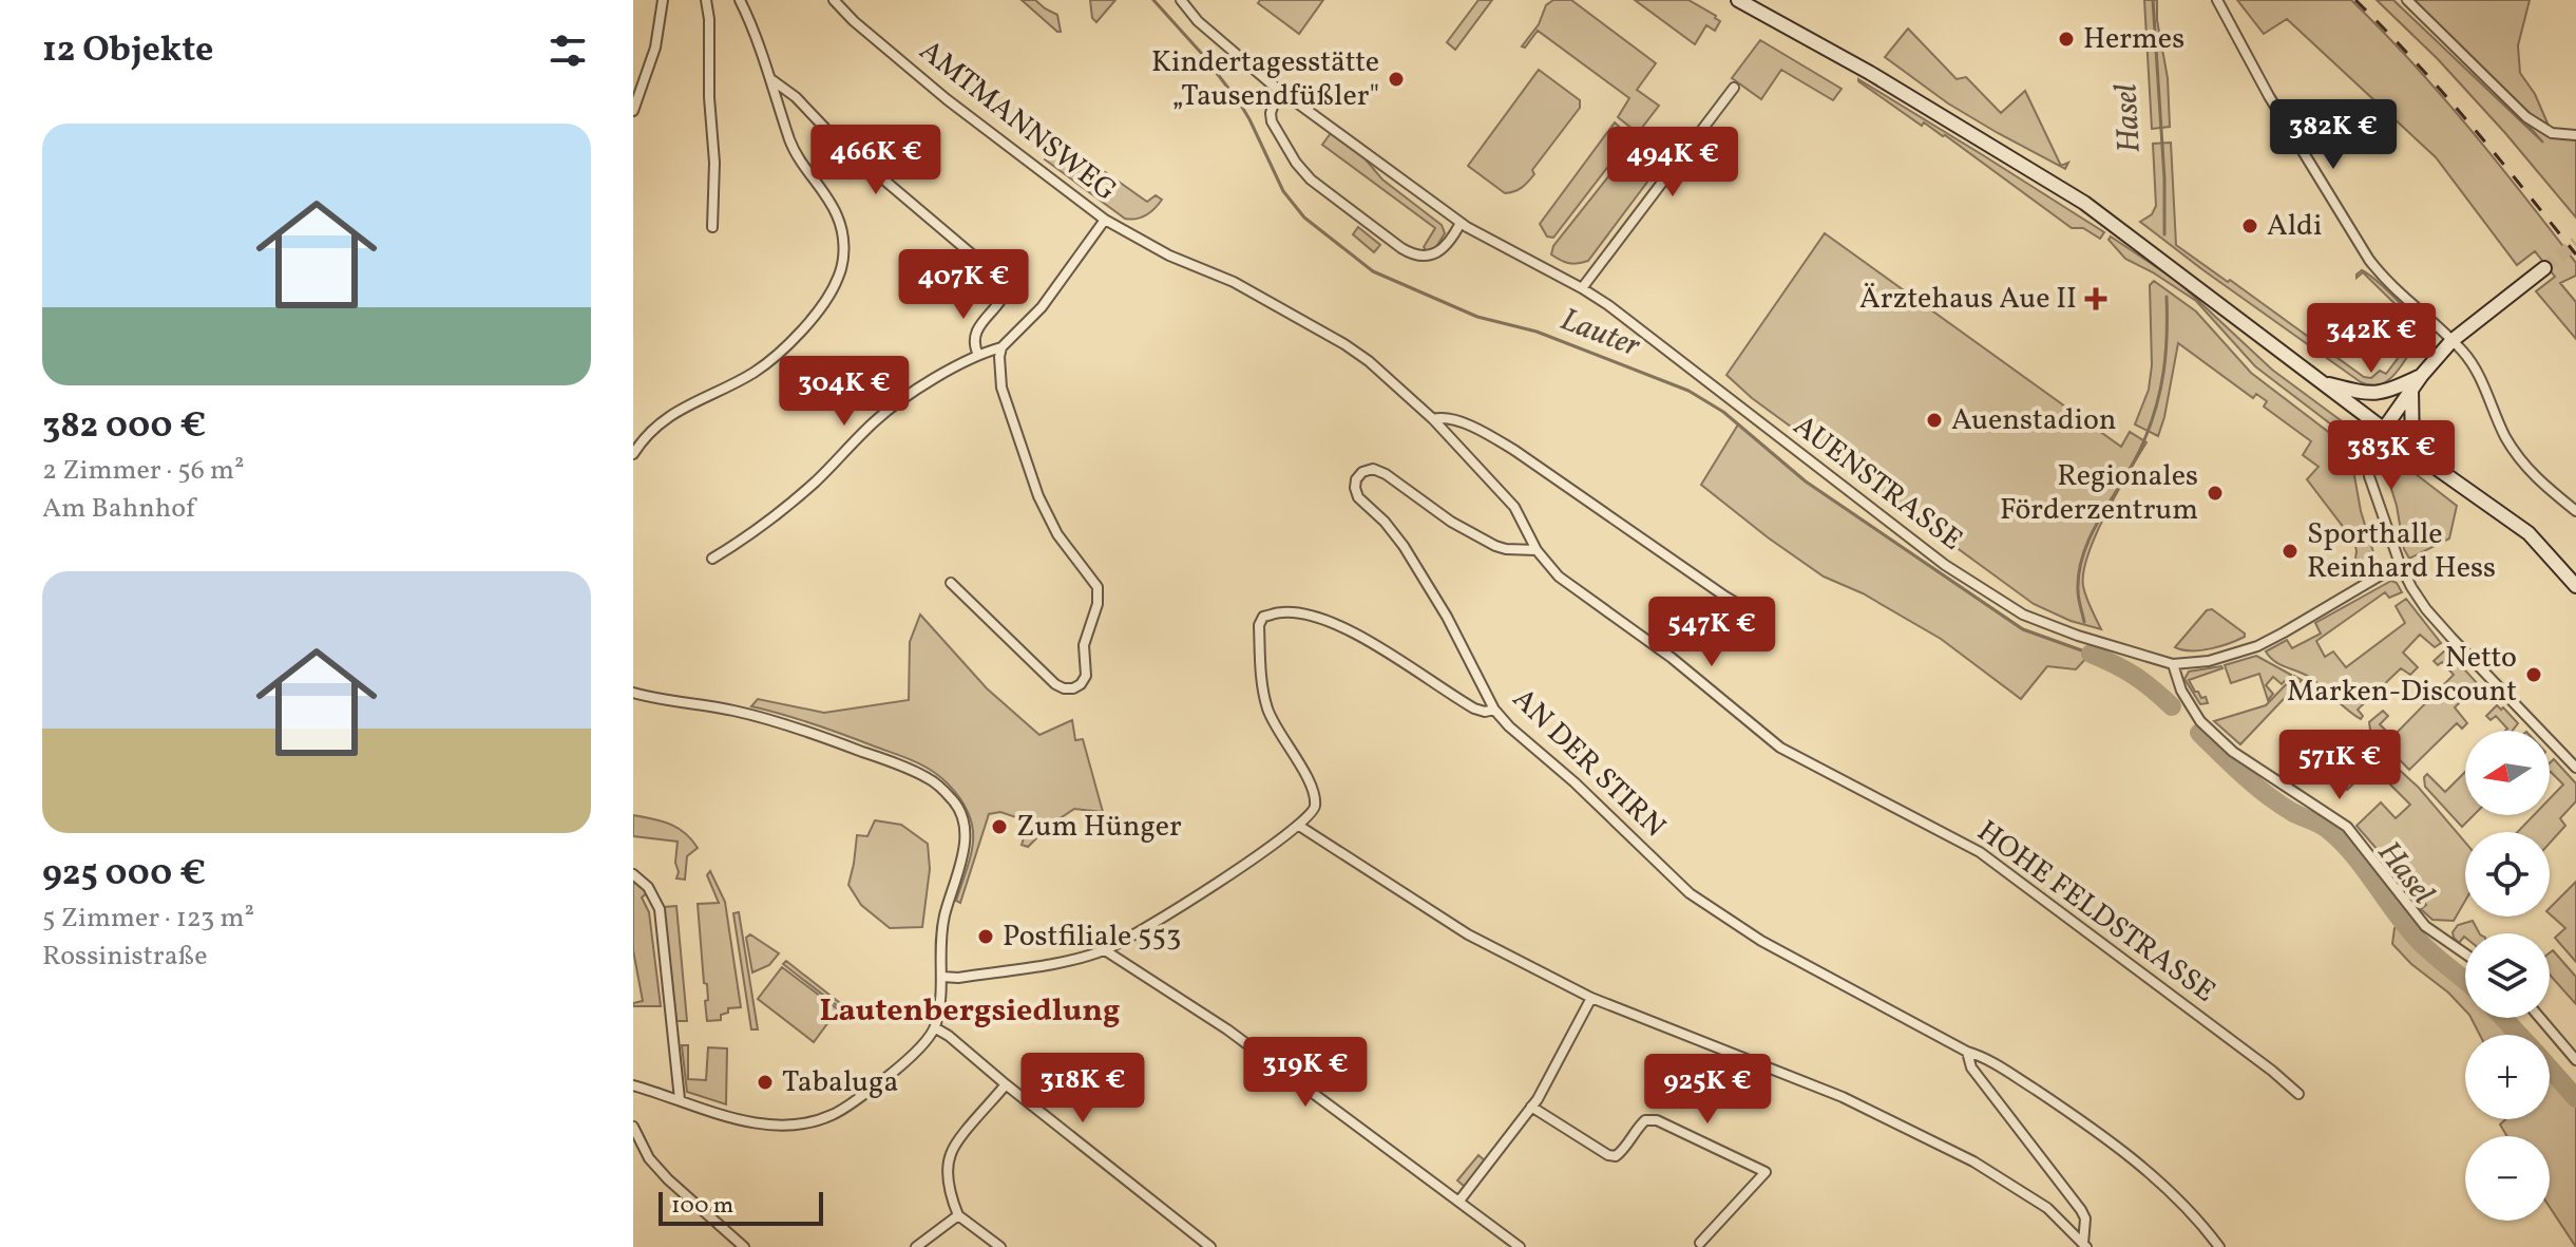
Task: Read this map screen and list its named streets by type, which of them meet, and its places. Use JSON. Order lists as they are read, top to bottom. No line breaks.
{"streets":{"street":["AMTMANNSWEG","AUENSTRASSE","AN DER STIRN","HOHE FELDSTRASSE"]},"crossings":[["AMTMANNSWEG","HOHE FELDSTRASSE"],["AN DER STIRN","HOHE FELDSTRASSE"]],"districts":["Lautenbergsiedlung"],"water":["Hasel","Lauter"],"places":{"other":["Hermes","Kindertagesstätte „Tausendfüßler\"","Aldi","Auenstadion","Regionales Förderzentrum","Sporthalle Reinhard Hess","Netto Marken-Discount","Zum Hünger","Postfiliale 553","Tabaluga"],"health":["Ärztehaus Aue II"]},"scale_bar":"100 m","north":"left","page":{"heading":"12 Objekte","price":["382K €","466K €","494K €","407K €","342K €","304K €","383K €","547K €","571K €","319K €","318K €","925K €"],"list":[{"name":"382 000 €","note":"2 Zimmer · 56 m² · Am Bahnhof"},{"name":"925 000 €","note":"5 Zimmer · 123 m² · Rossinistraße"}],"map_buttons":["+","−"],"scale":"100 m"}}
